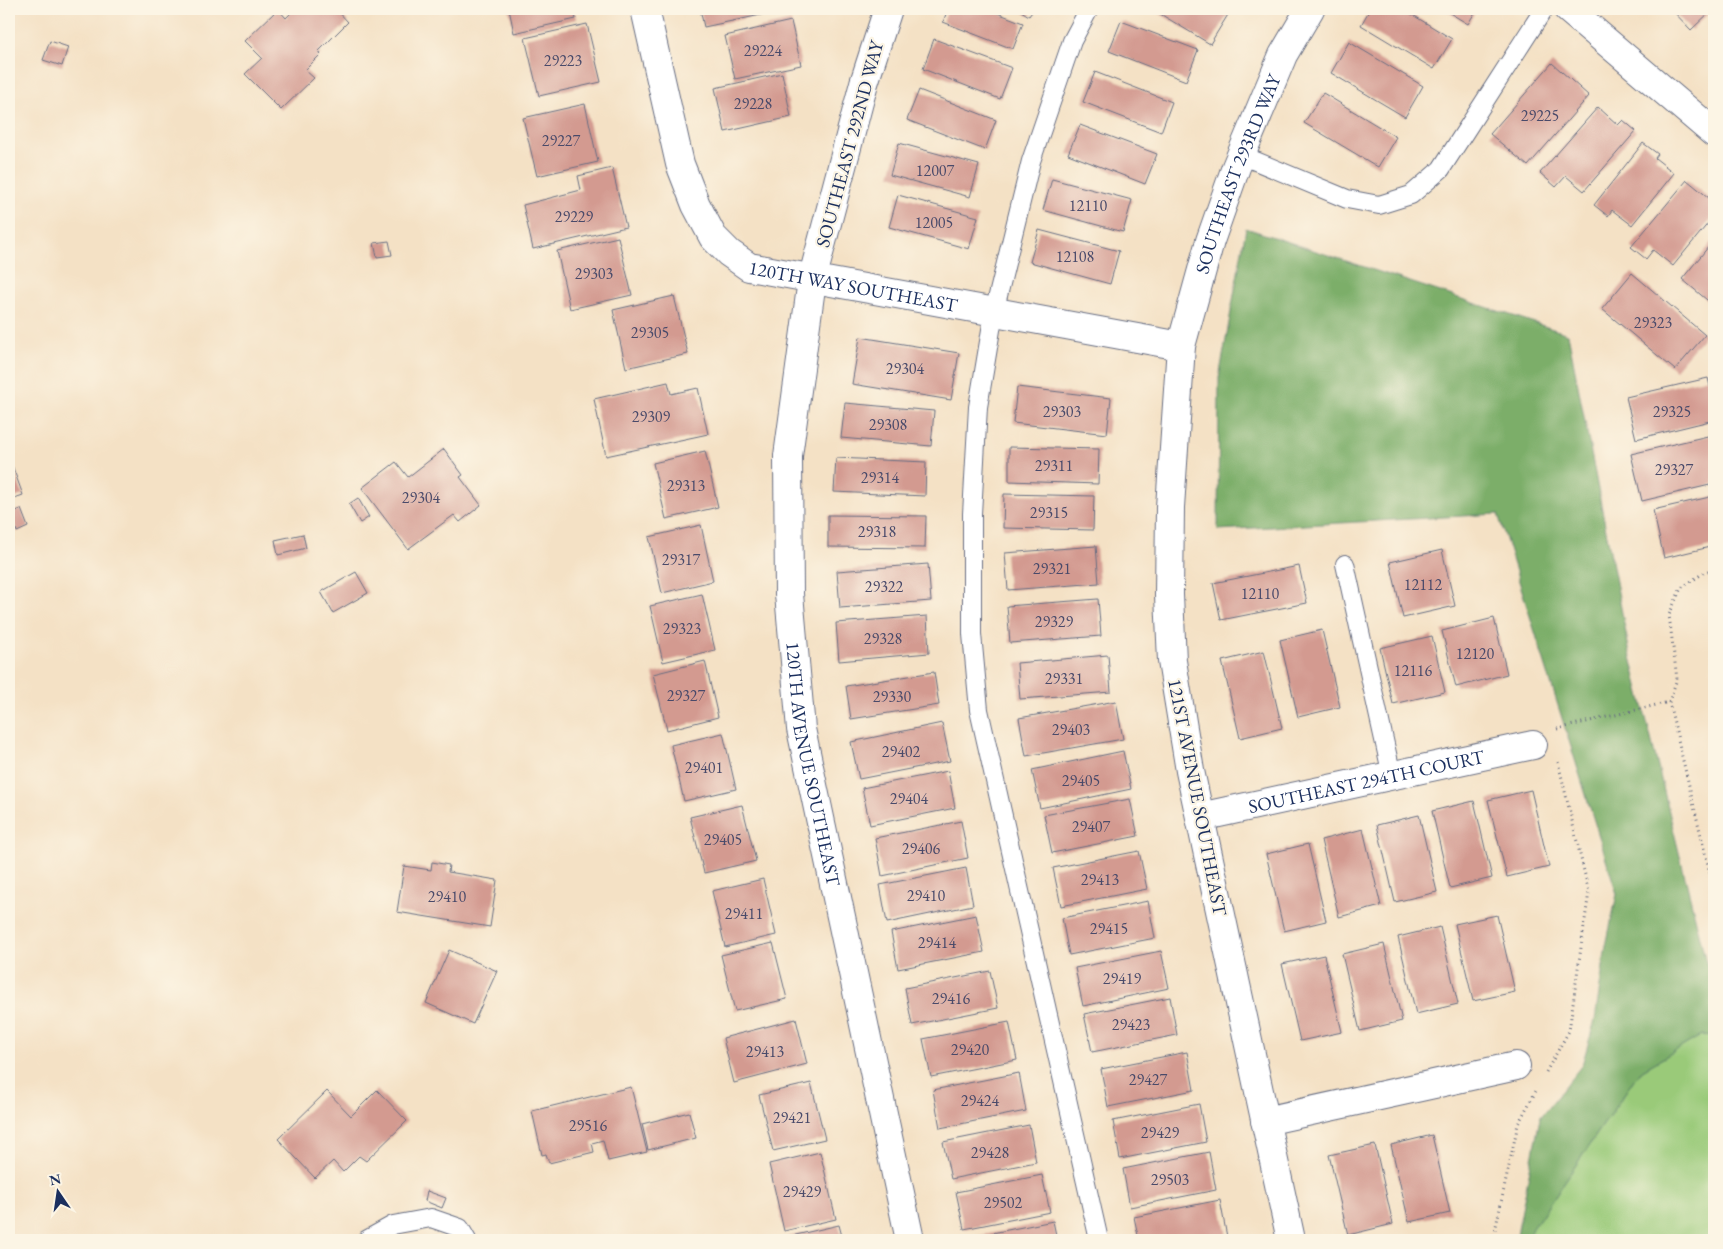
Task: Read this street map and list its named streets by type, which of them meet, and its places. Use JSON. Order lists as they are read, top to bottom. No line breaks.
{"streets":{"street":["SOUTHEAST 292ND WAY","SOUTHEAST 293RD WAY","120TH WAY SOUTHEAST","120TH AVENUE SOUTHEAST","SOUTHEAST 294TH COURT","121ST AVENUE SOUTHEAST"]},"crossings":[["SOUTHEAST 292ND WAY","120TH WAY SOUTHEAST"],["SOUTHEAST 292ND WAY","120TH AVENUE SOUTHEAST"],["SOUTHEAST 293RD WAY","120TH WAY SOUTHEAST"],["SOUTHEAST 293RD WAY","121ST AVENUE SOUTHEAST"],["120TH WAY SOUTHEAST","120TH AVENUE SOUTHEAST"],["120TH WAY SOUTHEAST","121ST AVENUE SOUTHEAST"],["SOUTHEAST 294TH COURT","121ST AVENUE SOUTHEAST"]],"house_numbers":["29224","29223","29228","29225","29227","12007","12110","29229","12005","12108","29303","29323","29305","29304","29303","29325","29309","29308","29311","29327","29314","29313","29304","29315","29318","29317","29321","12112","29322","12110","29329","29323","29328","12120","12116","29331","29327","29330","29403","29402","29401","29405","29404","29407","29405","29406","29413","29410","29410","29411","29415","29414","29419","29416","29423","29420","29413","29427","29424","29421","29516","29429","29428","29503","29429","29502"],"north":"top"}
